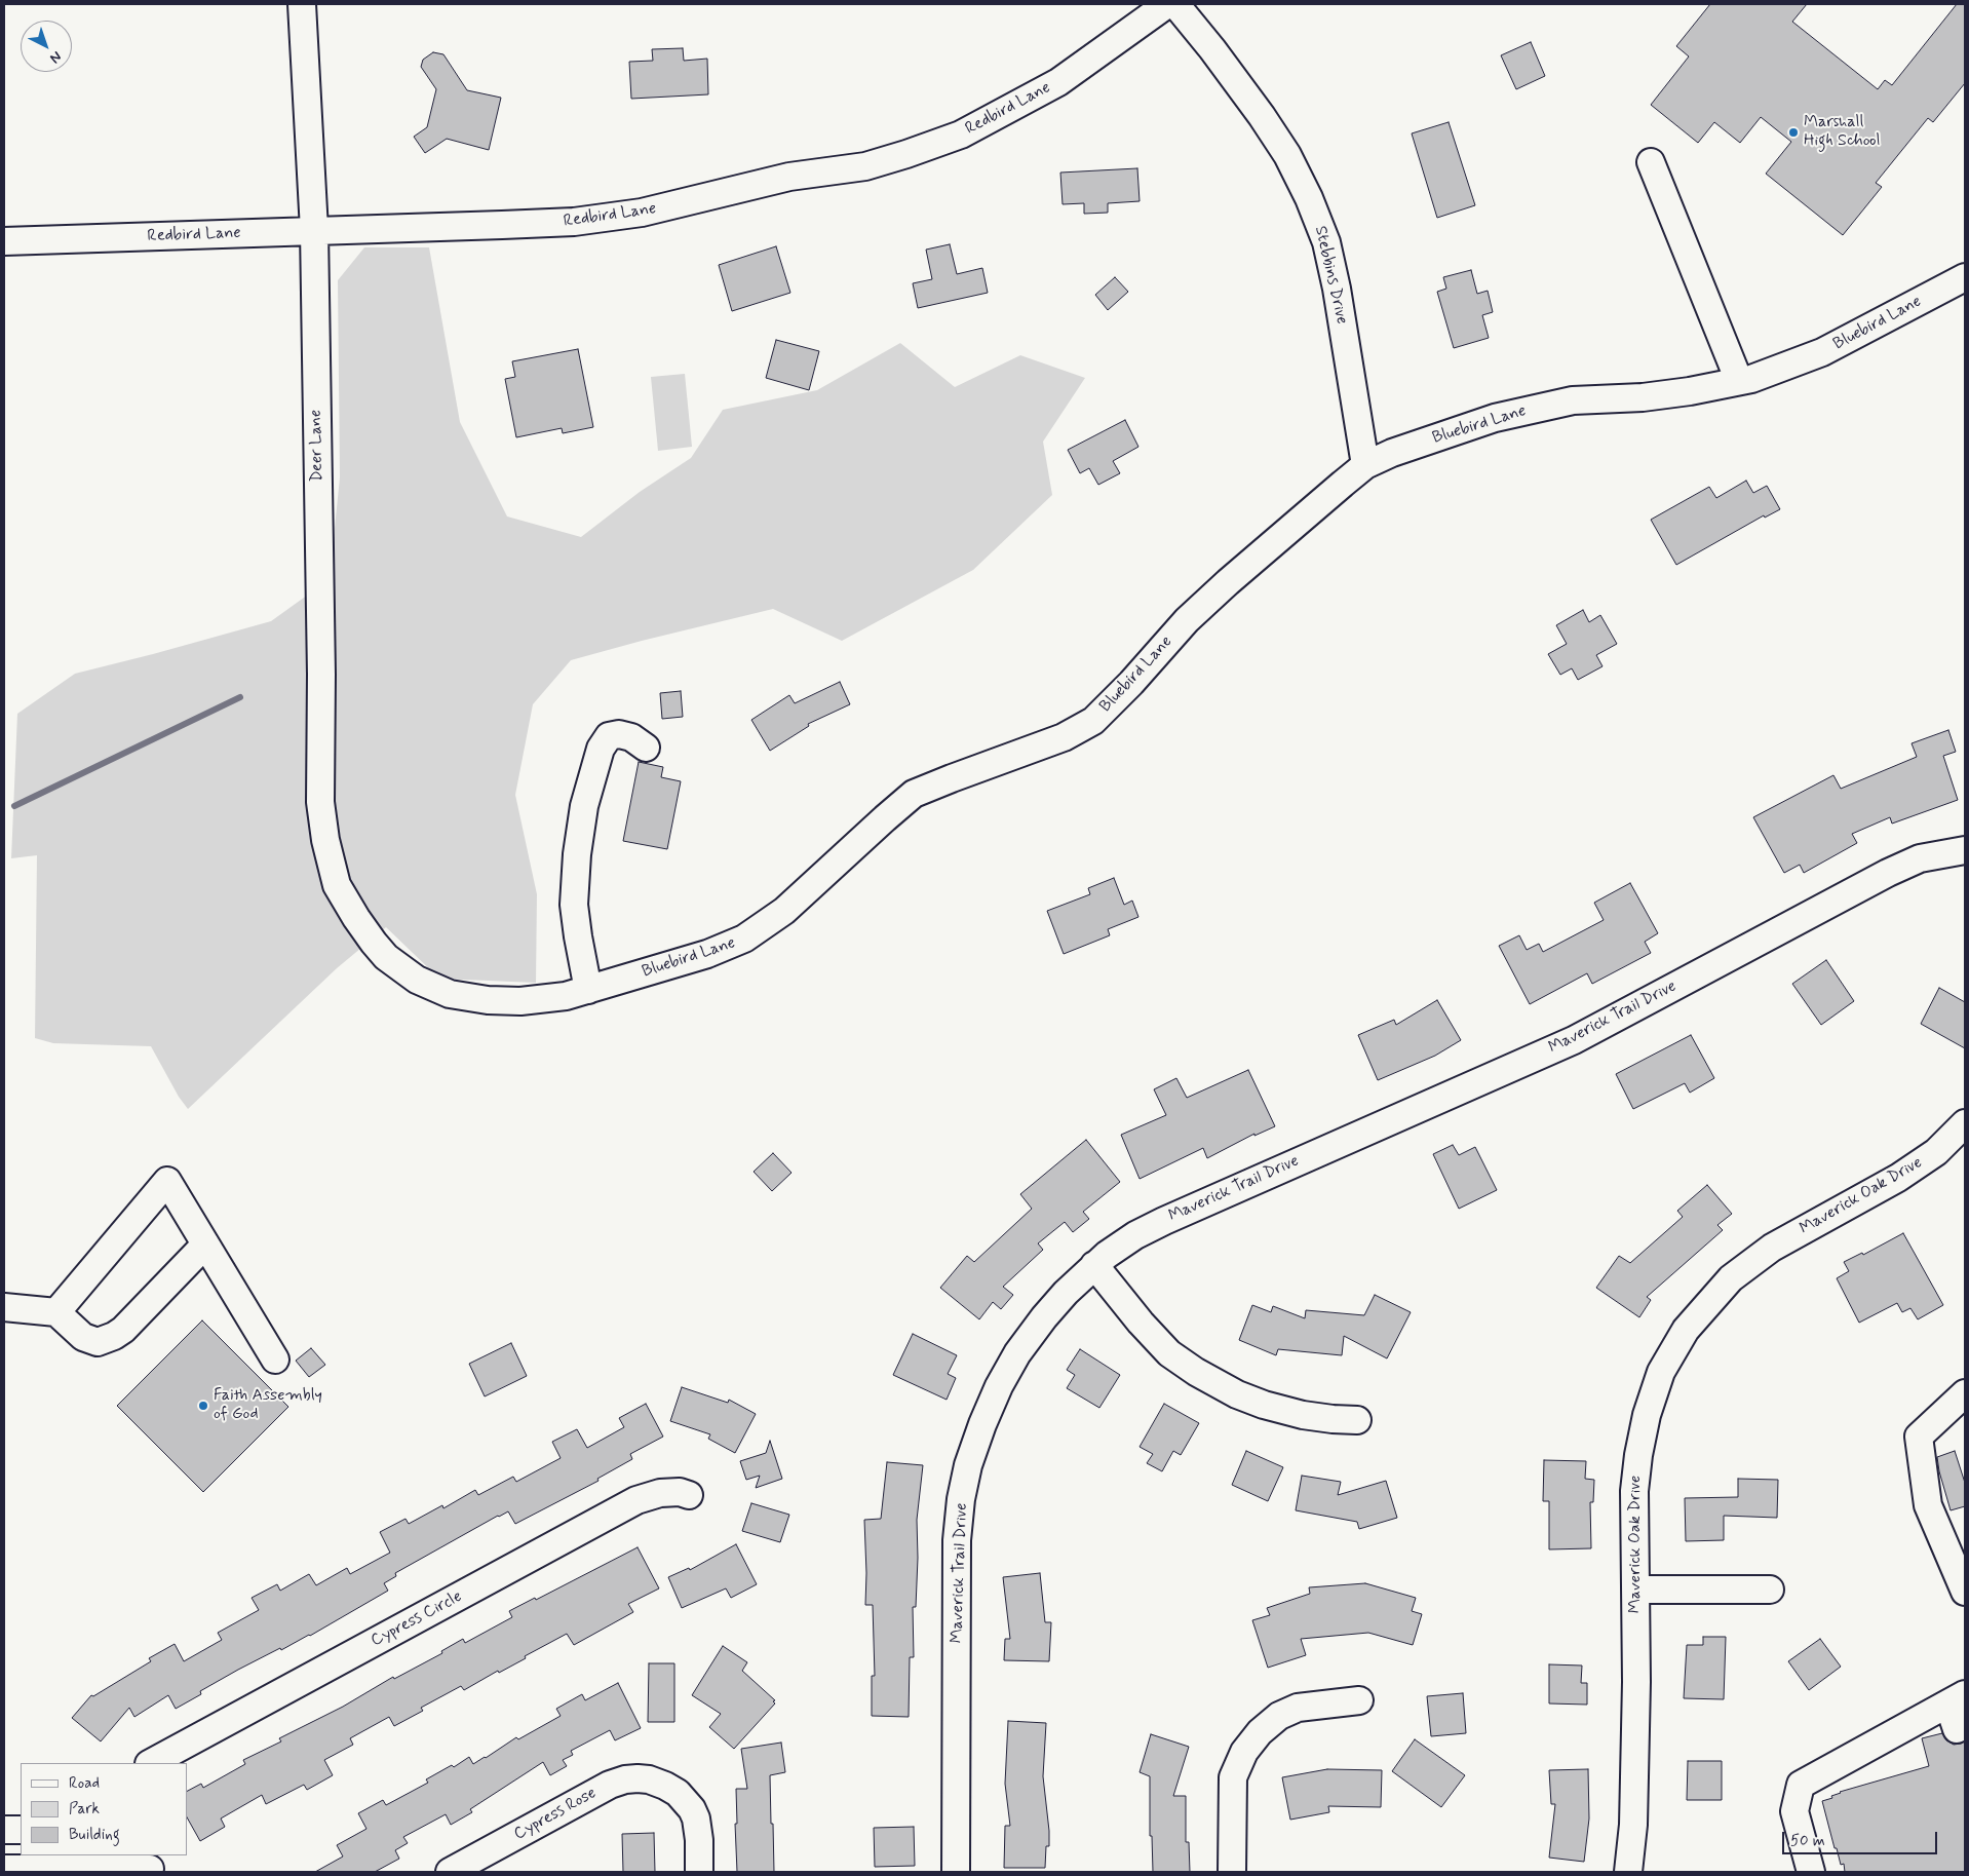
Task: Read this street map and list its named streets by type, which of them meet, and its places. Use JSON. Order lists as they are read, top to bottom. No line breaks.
{"streets":{"street":["Redbird Lane","Stebbins Drive","Bluebird Lane","Deer Lane","Maverick Trail Drive","Maverick Oak Drive","Cypress Circle","Cypress Rose"]},"crossings":[["Redbird Lane","Deer Lane"],["Stebbins Drive","Bluebird Lane"],["Bluebird Lane","Deer Lane"]],"places":["Marshall High School","Faith Assembly of God"],"legend":["Road","Park","Building"],"scale_bar":"50 m","north":"bottom right"}
